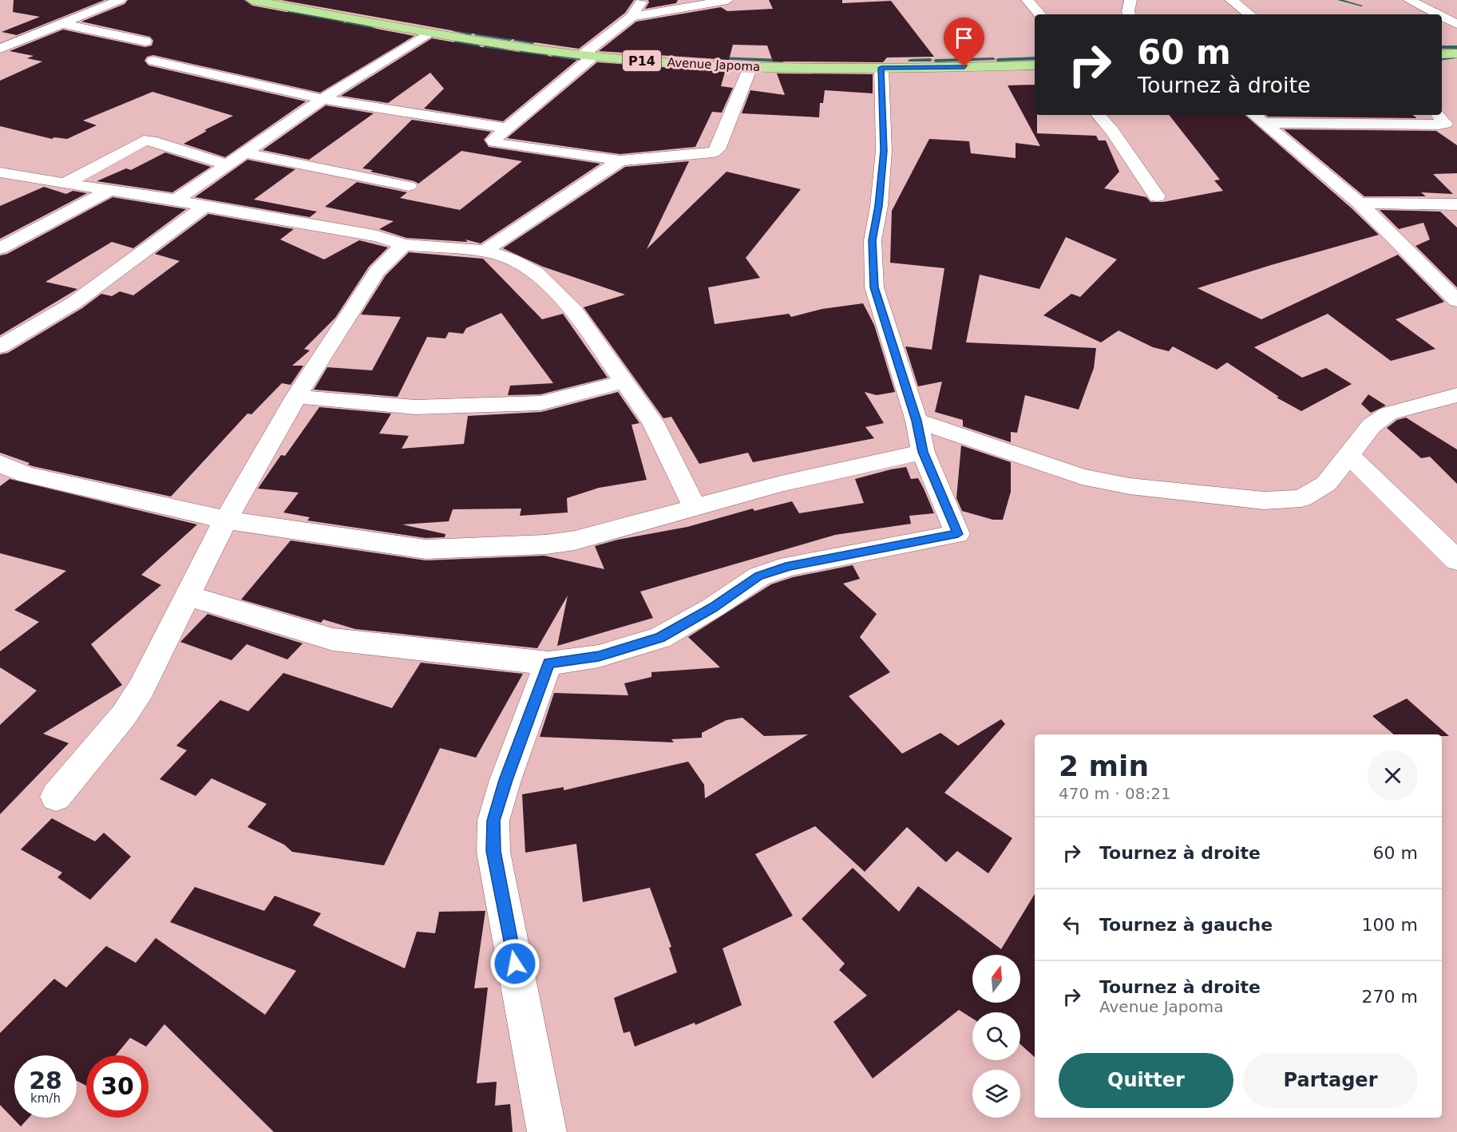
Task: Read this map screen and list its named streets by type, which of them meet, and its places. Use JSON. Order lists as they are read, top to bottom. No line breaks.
{"streets":{"main road":["P14","Avenue Japoma"]},"north":"top","page":{"turn":["60 m","Tournez à droite"],"heading":["2 min","470 m · 08:21"],"list":[{"name":"Tournez à droite","value":"60 m"},{"name":"Tournez à gauche","value":"100 m"},{"name":"Tournez à droite","note":"Avenue Japoma","value":"270 m"}],"buttons":["Quitter","Partager"],"speed":"28 km/h","limit":"30"}}
